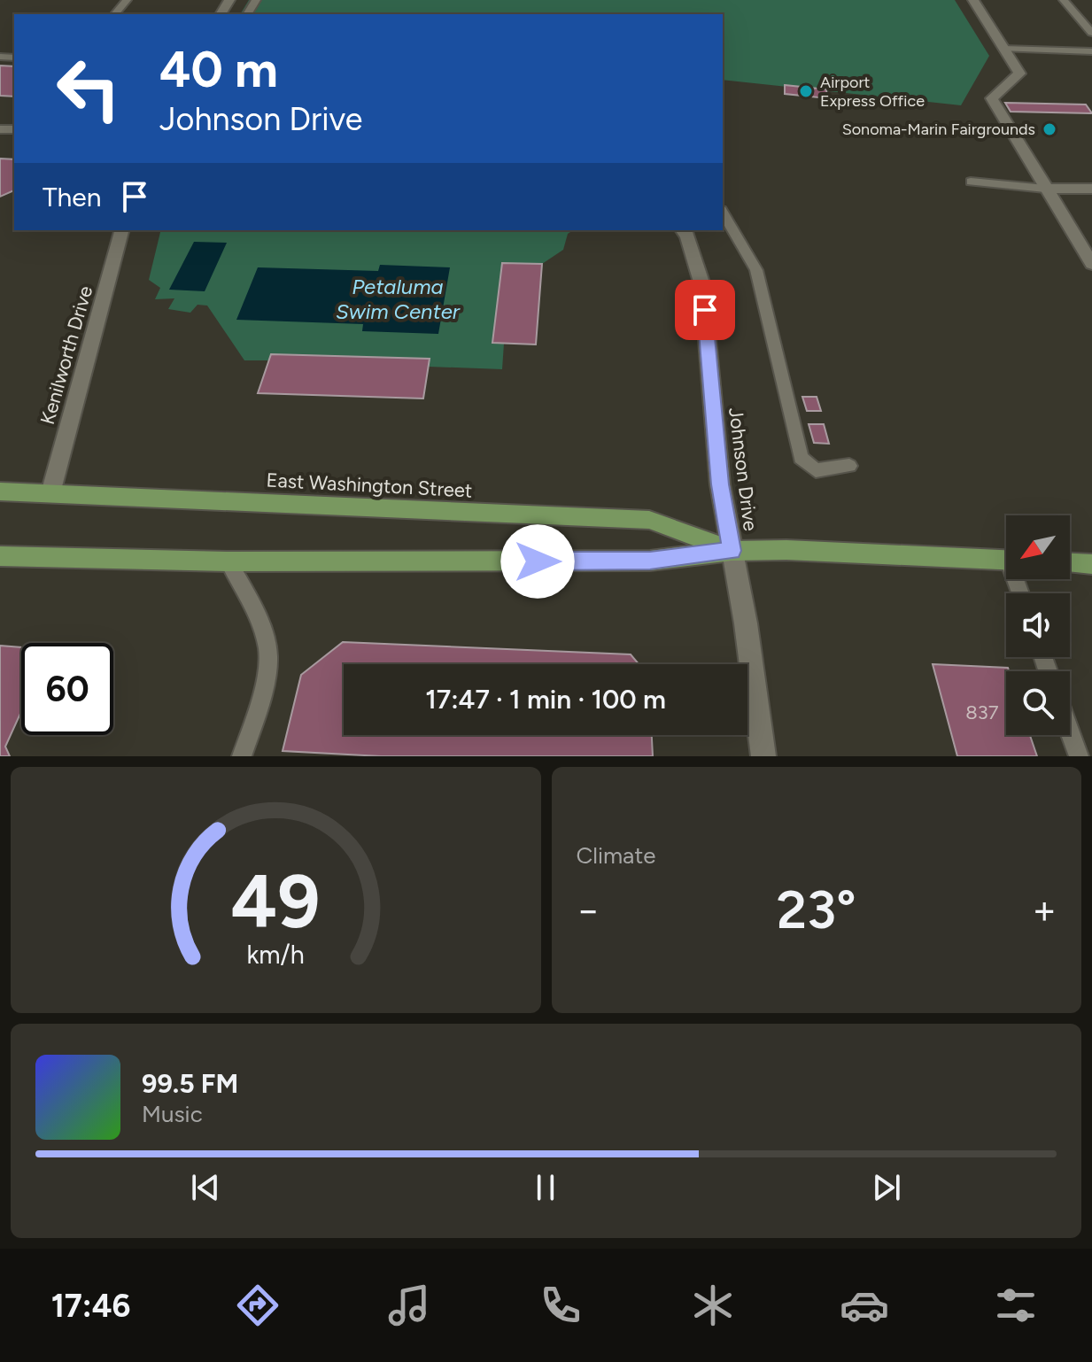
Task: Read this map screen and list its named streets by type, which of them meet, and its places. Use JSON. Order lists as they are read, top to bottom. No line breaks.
{"streets":{"main road":["East Washington Street"],"street":["Kenilworth Drive","Johnson Drive"]},"crossings":[["Kenilworth Drive","East Washington Street"],["Johnson Drive","East Washington Street"]],"water":["Petaluma Swim Center"],"places":["Airport Express Office","Sonoma-Marin Fairgrounds"],"house_numbers":["837"],"north":"bottom left","page":{"turn":["40 m","Johnson Drive"],"then":"Then","limit":"60","trip":"17:47 · 1 min · 100 m","tile":"Climate","heat":["−","23°","+"],"song":["99.5 FM","Music"],"tabs":"17:46","gauge":["49","km/h"]}}
